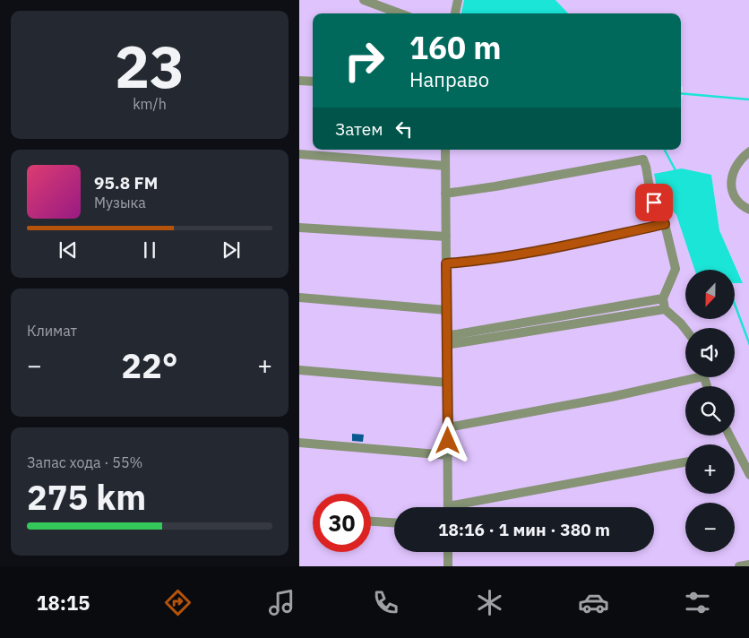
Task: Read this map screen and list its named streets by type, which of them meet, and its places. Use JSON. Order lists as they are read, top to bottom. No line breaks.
{"north":"bottom","page":{"tile":[["23","km/h"],"Климат",["Запас хода · 55%","275 km"]],"turn":["160 m","Направо"],"then":"Затем","song":["95.8 FM","Музыка"],"map_buttons":["+","−"],"heat":["−","22°","+"],"limit":"30","trip":"18:16 · 1 мин · 380 m","tabs":"18:15"}}
